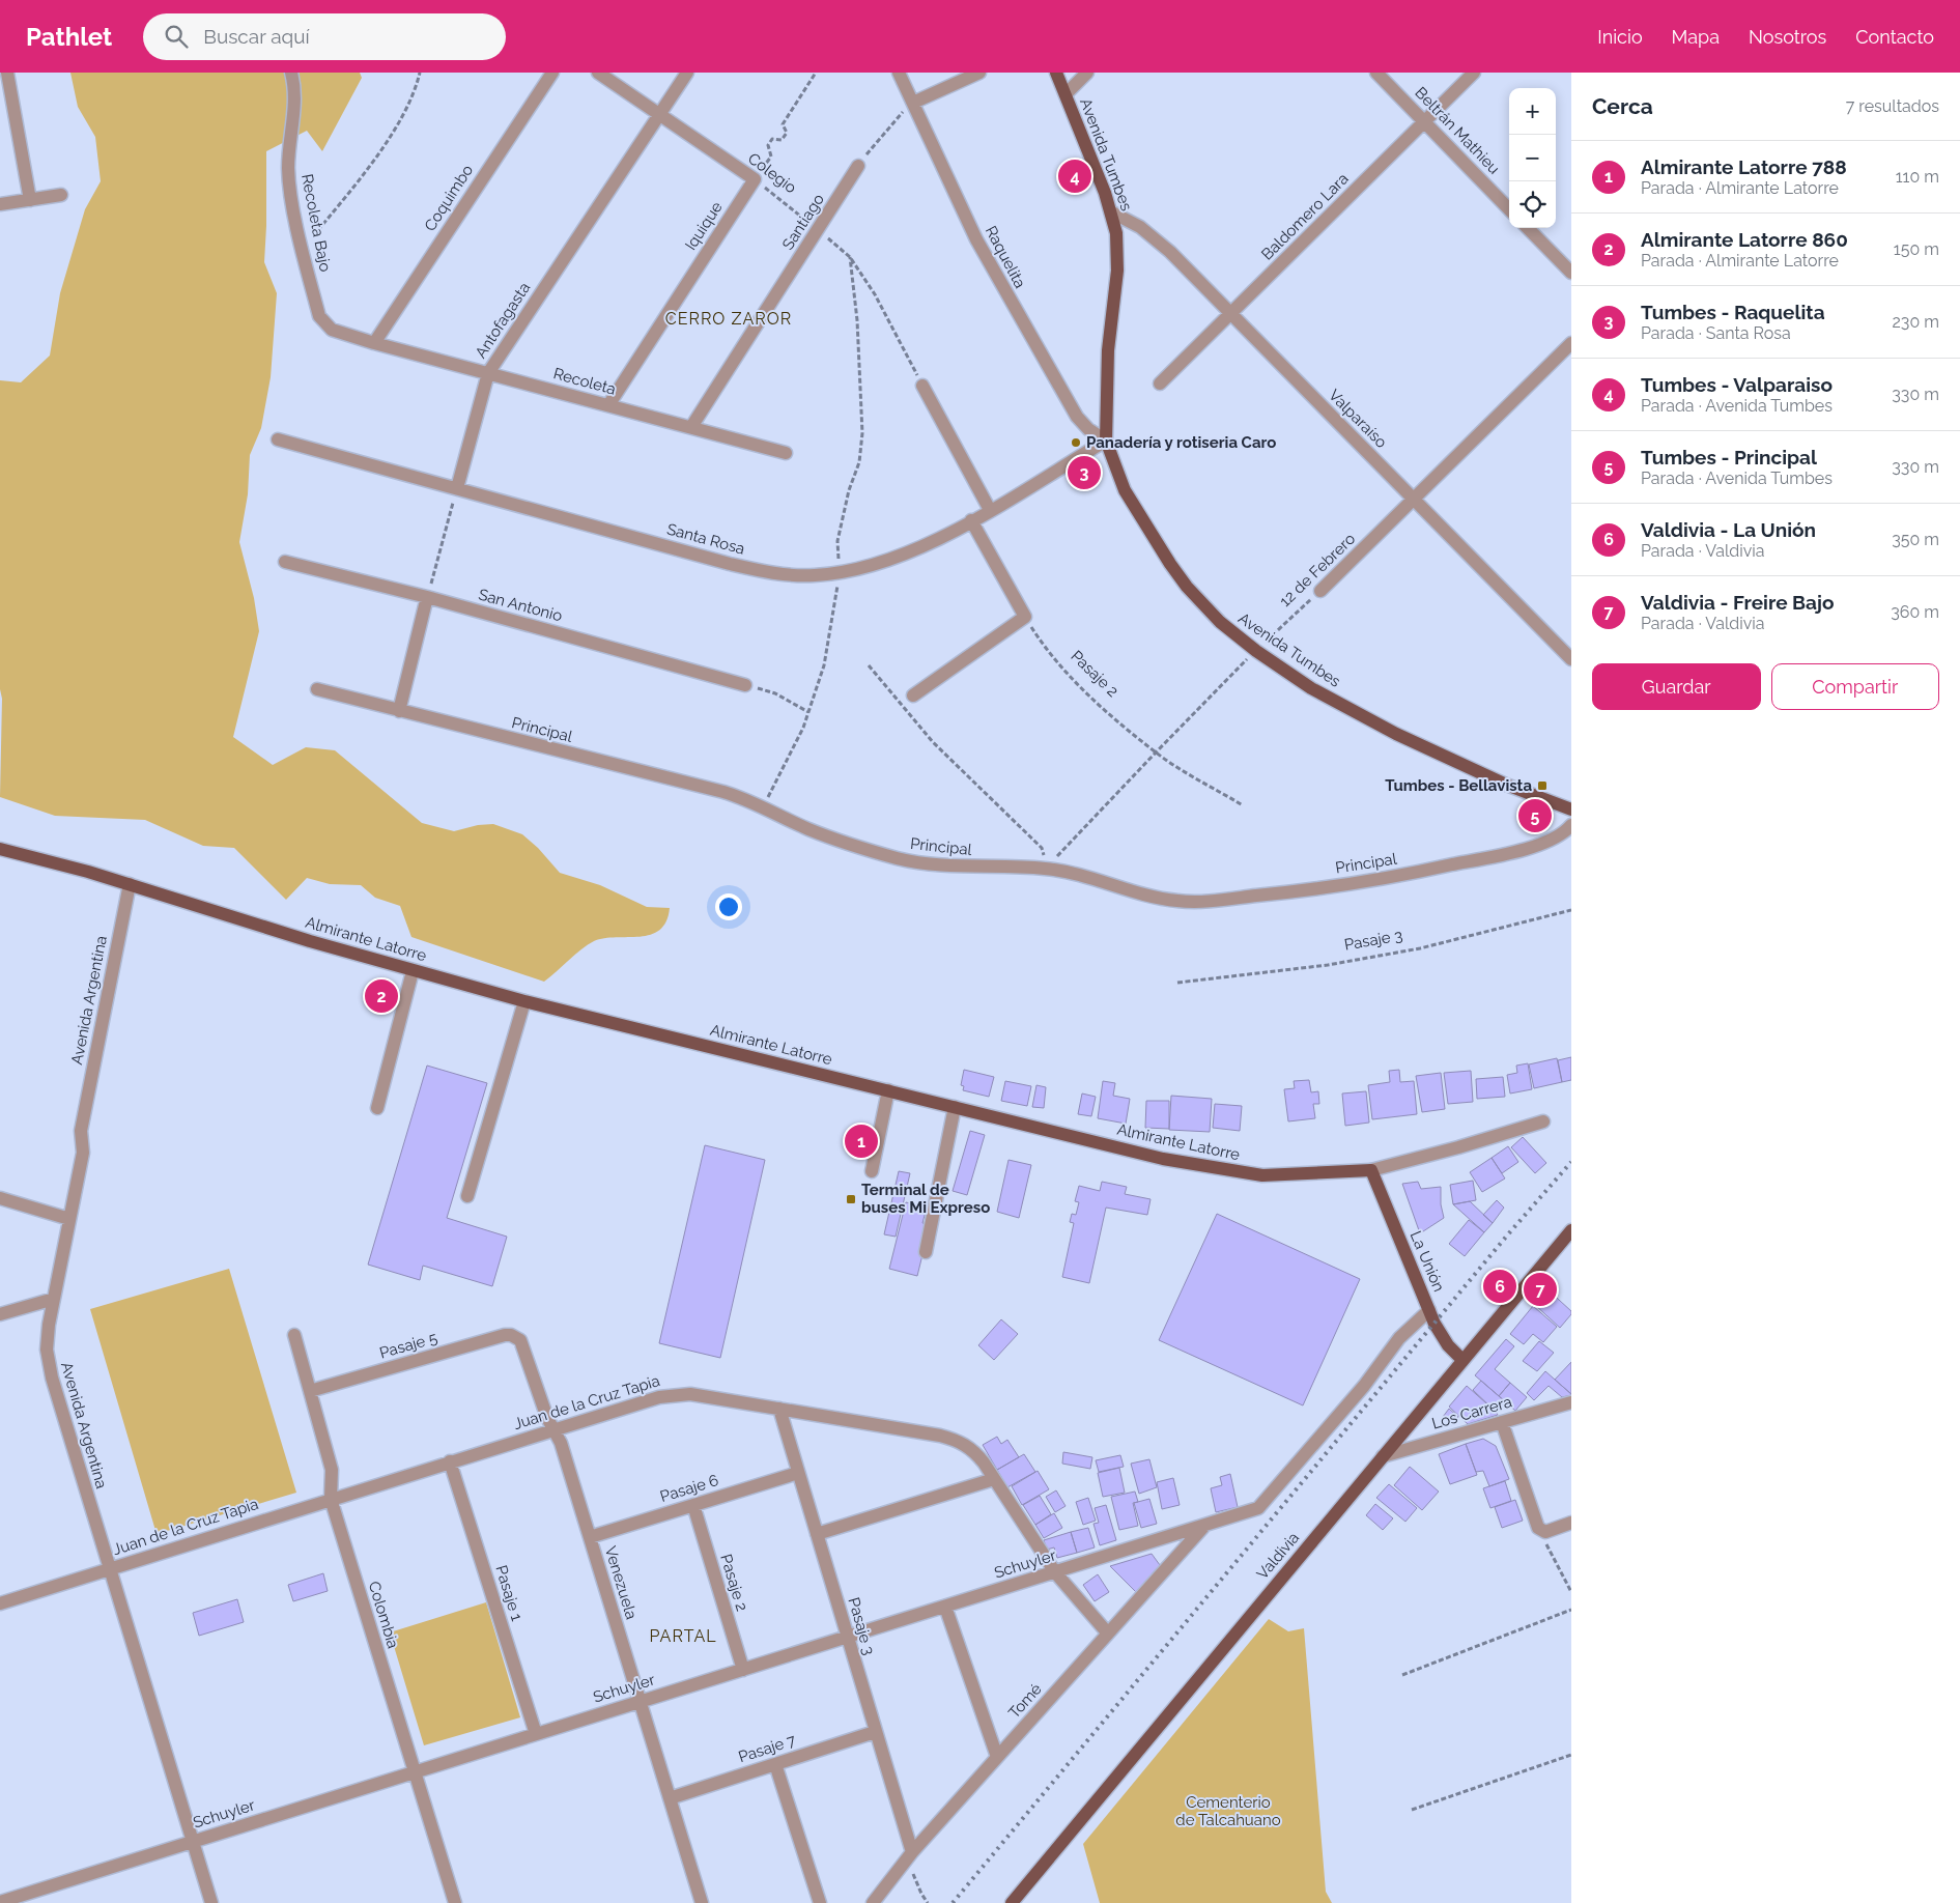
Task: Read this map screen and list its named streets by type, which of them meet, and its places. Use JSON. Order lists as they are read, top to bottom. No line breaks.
{"streets":{"main road":["Avenida Tumbes","Almirante Latorre","La Unión","Valdivia"],"street":["Beltrán Mathieu","Colegio","Coquimbo","Baldomero Lara","Santiago","Recoleta Bajo","Iquique","Raquelita","Antofagasta","Recoleta","Valparaíso","Santa Rosa","12 de Febrero","San Antonio","Pasaje 2","Principal","Pasaje 3","Avenida Argentina","Pasaje 5","Juan de la Cruz Tapia","Los Carrera","Pasaje 6","Schuyler","Venezuela","Pasaje 1","Colombia","Tomé","Pasaje 7"]},"crossings":[["Beltrán Mathieu","Baldomero Lara"],["Avenida Tumbes","Raquelita"],["Avenida Tumbes","Valparaíso"],["Avenida Tumbes","Santa Rosa"],["Avenida Tumbes","12 de Febrero"],["Colegio","Santiago"],["Colegio","Iquique"],["Colegio","Antofagasta"],["Coquimbo","Recoleta Bajo"],["Coquimbo","Recoleta"],["Baldomero Lara","Valparaíso"],["Santiago","Recoleta"],["Recoleta Bajo","Recoleta"],["Iquique","Recoleta"],["Raquelita","Santa Rosa"],["Antofagasta","Recoleta"],["Antofagasta","Santa Rosa"],["Valparaíso","12 de Febrero"],["12 de Febrero","Pasaje 2"],["12 de Febrero","Principal"],["Pasaje 2","Pasaje 6"],["Pasaje 2","Schuyler"],["Almirante Latorre","Avenida Argentina"],["Almirante Latorre","La Unión"],["Pasaje 3","Juan de la Cruz Tapia"],["Pasaje 3","Pasaje 6"],["Pasaje 3","Schuyler"],["Pasaje 3","Tomé"],["Pasaje 3","Pasaje 7"],["Avenida Argentina","Juan de la Cruz Tapia"],["Avenida Argentina","Schuyler"],["La Unión","Valdivia"],["La Unión","Schuyler"],["Pasaje 5","Venezuela"],["Pasaje 5","Colombia"],["Juan de la Cruz Tapia","Schuyler"],["Juan de la Cruz Tapia","Venezuela"],["Juan de la Cruz Tapia","Pasaje 1"],["Juan de la Cruz Tapia","Colombia"],["Juan de la Cruz Tapia","Tomé"],["Los Carrera","Valdivia"],["Pasaje 6","Venezuela"],["Schuyler","Venezuela"],["Schuyler","Pasaje 1"],["Schuyler","Colombia"],["Schuyler","Tomé"],["Venezuela","Pasaje 7"]],"districts":["CERRO ZAROR","PARTAL"],"parks":["Cementerio de Talcahuano"],"places":{"other":["Panadería y rotiseria Caro"],"transit":["Tumbes - Bellavista","Terminal de buses Mi Expreso"]},"page":{"header":"Pathlet","search":"Buscar aquí","nav":["Inicio","Mapa","Nosotros","Contacto"],"heading":["Cerca","7 resultados"],"map_buttons":["+","−"],"list":[{"mark":"1","name":"Almirante Latorre 788","note":"Parada · Almirante Latorre","value":"110 m"},{"mark":"2","name":"Almirante Latorre 860","note":"Parada · Almirante Latorre","value":"150 m"},{"mark":"3","name":"Tumbes - Raquelita","note":"Parada · Santa Rosa","value":"230 m"},{"mark":"4","name":"Tumbes - Valparaiso","note":"Parada · Avenida Tumbes","value":"330 m"},{"mark":"5","name":"Tumbes - Principal","note":"Parada · Avenida Tumbes","value":"330 m"},{"mark":"6","name":"Valdivia - La Unión","note":"Parada · Valdivia","value":"350 m"},{"mark":"7","name":"Valdivia - Freire Bajo","note":"Parada · Valdivia","value":"360 m"}],"pins":["4","3","5","2","1","6","7"],"buttons":["Guardar","Compartir"]}}
